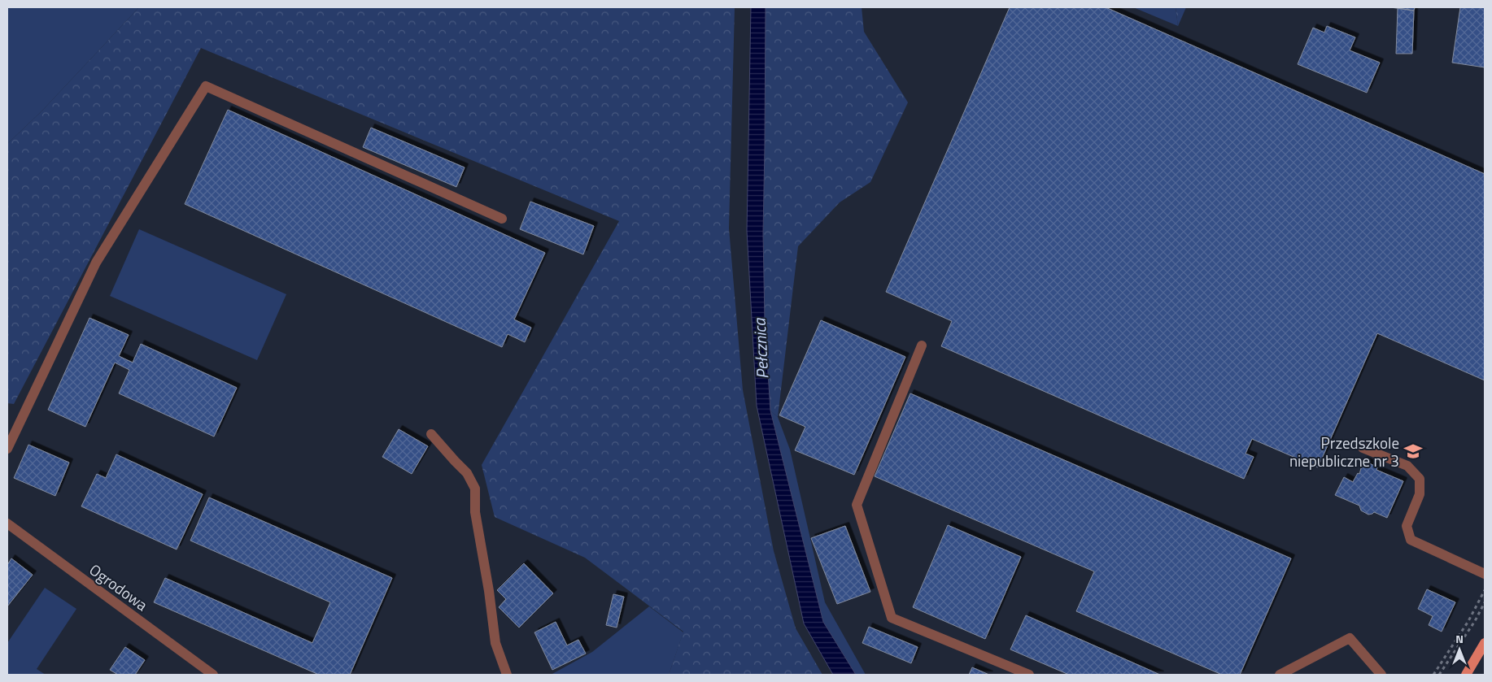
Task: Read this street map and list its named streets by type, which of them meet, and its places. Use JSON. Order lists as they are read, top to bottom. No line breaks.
{"streets":{"street":["Ogrodowa"]},"water":["Pełcznica"],"places":{"school or university":["Przedszkole niepubliczne nr 3"]},"north":"top"}
